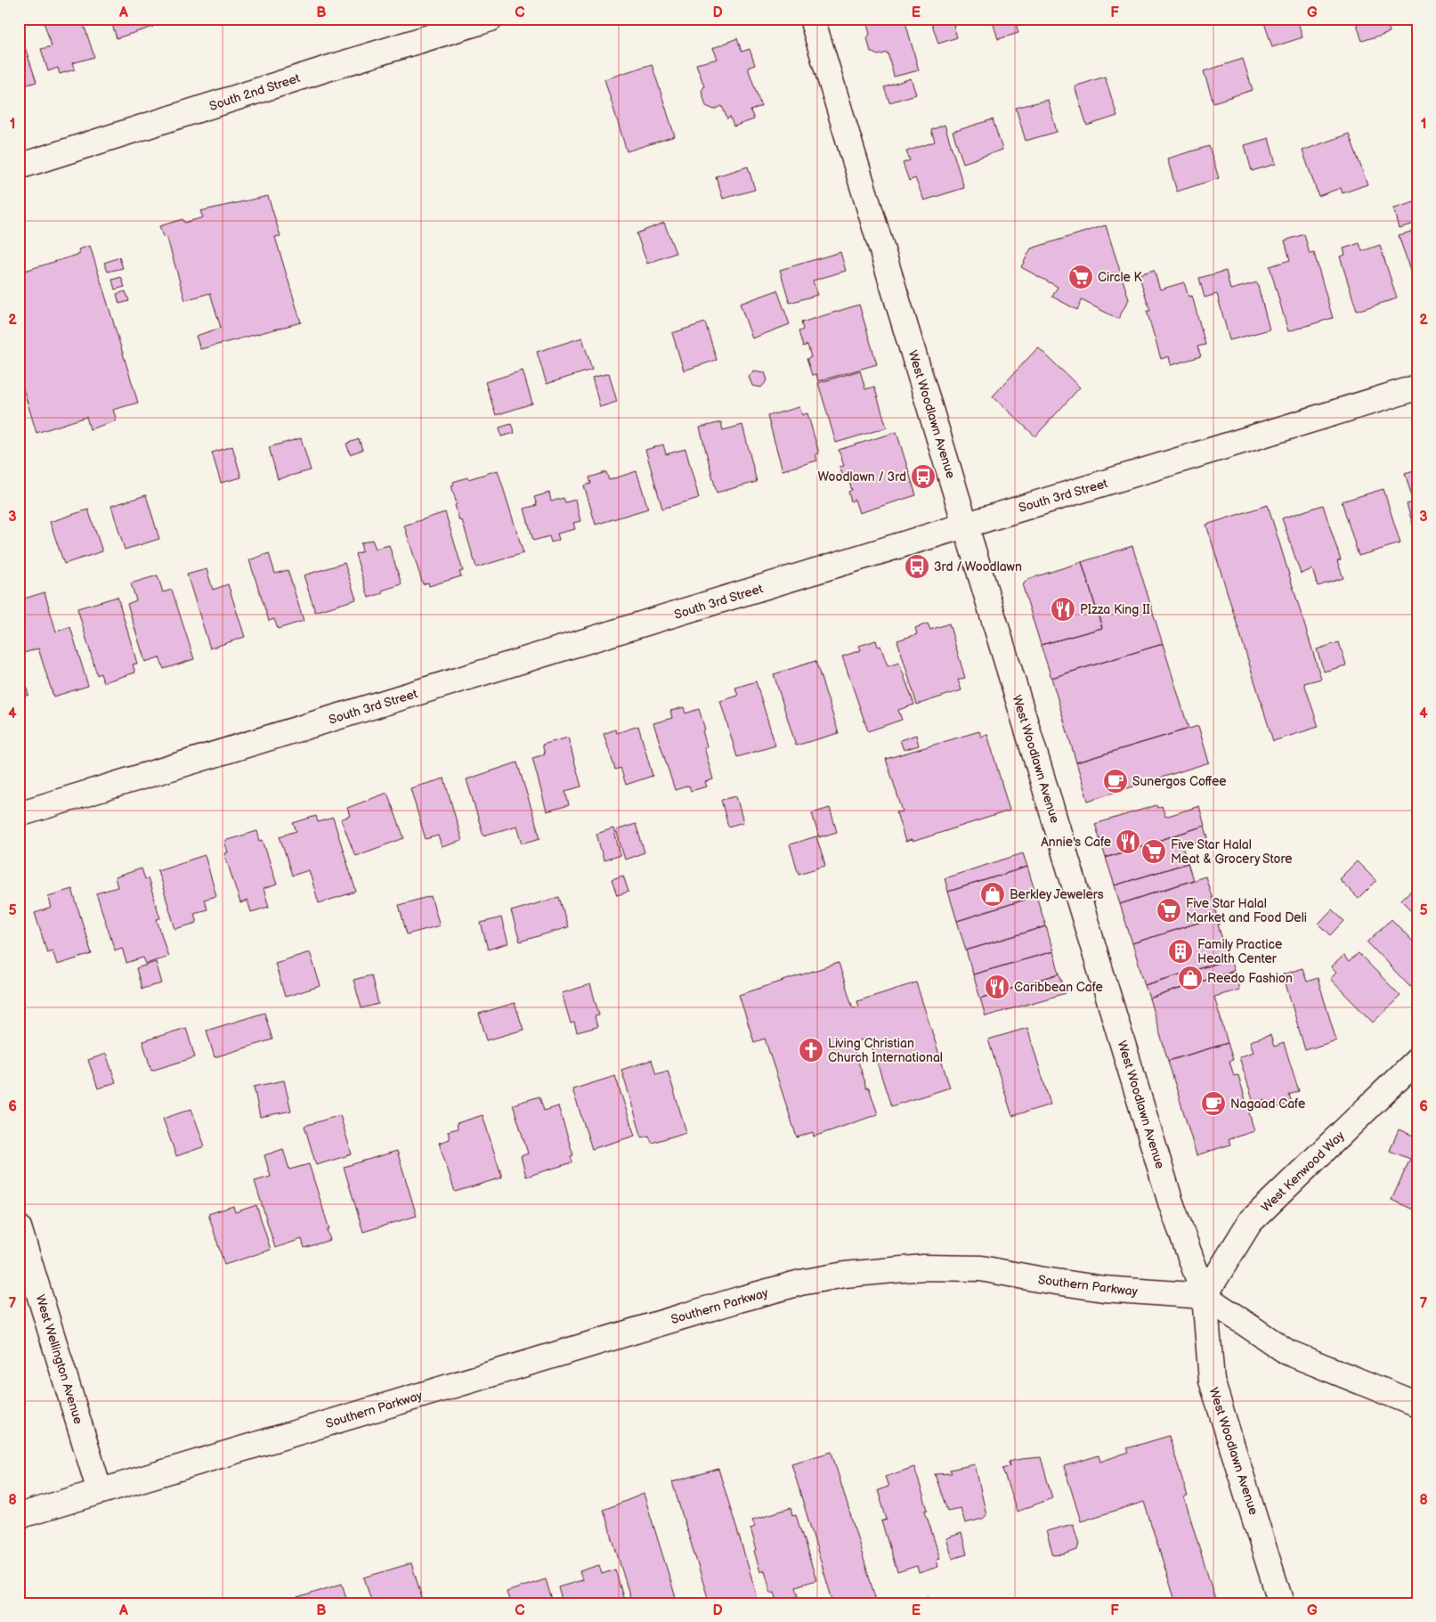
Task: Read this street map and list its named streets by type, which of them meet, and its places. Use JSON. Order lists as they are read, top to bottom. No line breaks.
{"streets":{"main road":["South 2nd Street","West Woodlawn Avenue","South 3rd Street","West Kenwood Way","Southern Parkway","West Wellington Avenue"]},"crossings":[["West Woodlawn Avenue","South 3rd Street"],["West Woodlawn Avenue","West Kenwood Way"],["West Woodlawn Avenue","Southern Parkway"],["West Kenwood Way","Southern Parkway"],["Southern Parkway","West Wellington Avenue"]],"places":{"supermarket":["Circle K","Five Star Halal Meat & Grocery Store","Five Star Halal Market and Food Deli"],"bus stop":["Woodlawn / 3rd","3rd / Woodlawn"],"restaurant":["PIzza King II","Annie's Cafe","Caribbean Cafe"],"cafe":["Sunergos Coffee","Nagaad Cafe"],"shop":["Berkley Jewelers","Reedo Fashion"],"building":["Family Practice Health Center"],"church":["Living Christian Church International"]},"grid":{"columns":["A","B","C","D","E","F","G"],"rows":["1","2","3","4","5","6","7","8"]}}
